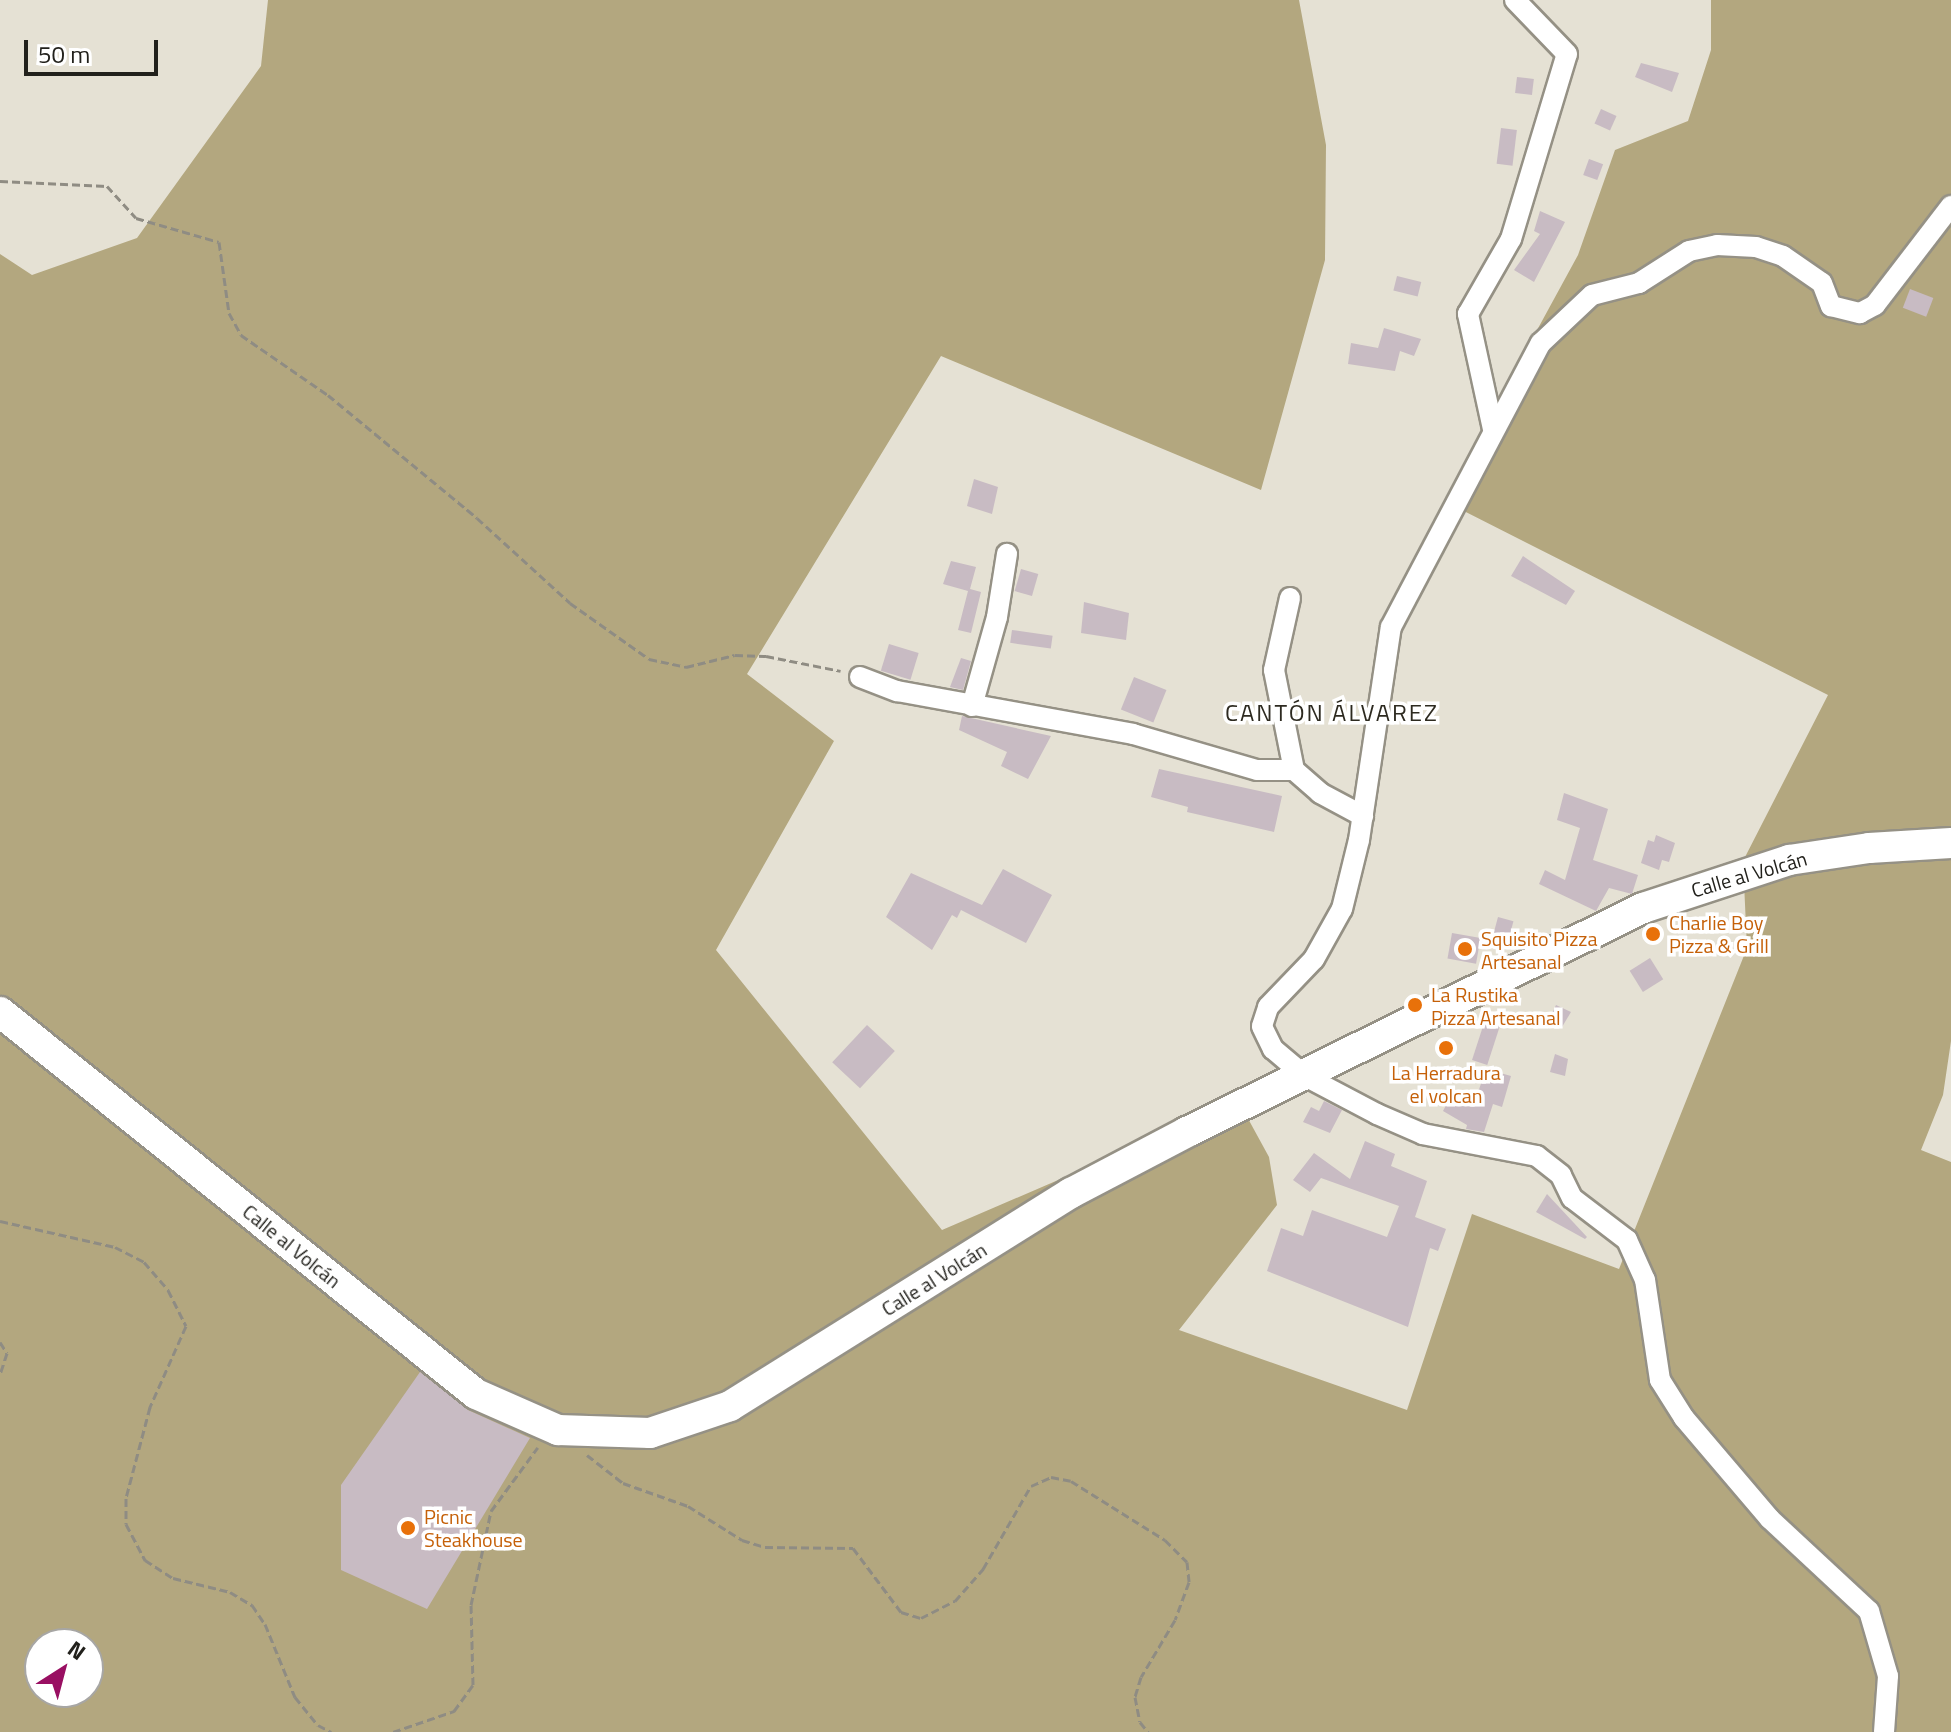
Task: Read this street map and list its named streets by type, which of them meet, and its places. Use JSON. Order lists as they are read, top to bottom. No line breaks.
{"streets":{"street":["Calle al Volcán"]},"districts":["CANTÓN ÁLVAREZ"],"places":["Charlie Boy Pizza & Grill","Squisito Pizza Artesanal","La Rustika Pizza Artesanal","La Herradura el volcan","Picnic Steakhouse"],"scale_bar":"50 m","north":"top right"}
